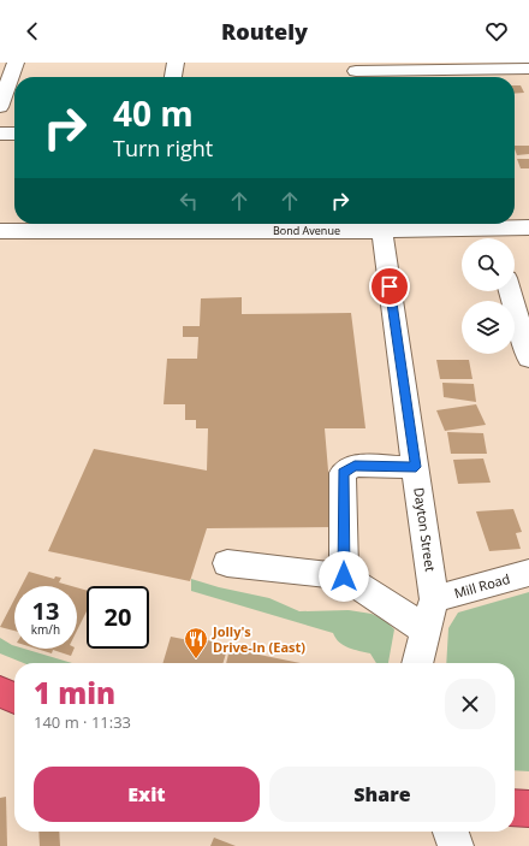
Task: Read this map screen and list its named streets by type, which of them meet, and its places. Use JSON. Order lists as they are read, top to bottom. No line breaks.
{"streets":{"street":["Bond Avenue","Dayton Street","Mill Road"]},"crossings":[["Bond Avenue","Dayton Street"],["Dayton Street","Mill Road"]],"places":{"restaurant":["Jolly's Drive-In (East)"]},"page":{"header":"Routely","turn":["40 m","Turn right"],"speed":"13 km/h","limit":"20","heading":["1 min","140 m · 11:33"],"buttons":["Exit","Share"]}}
